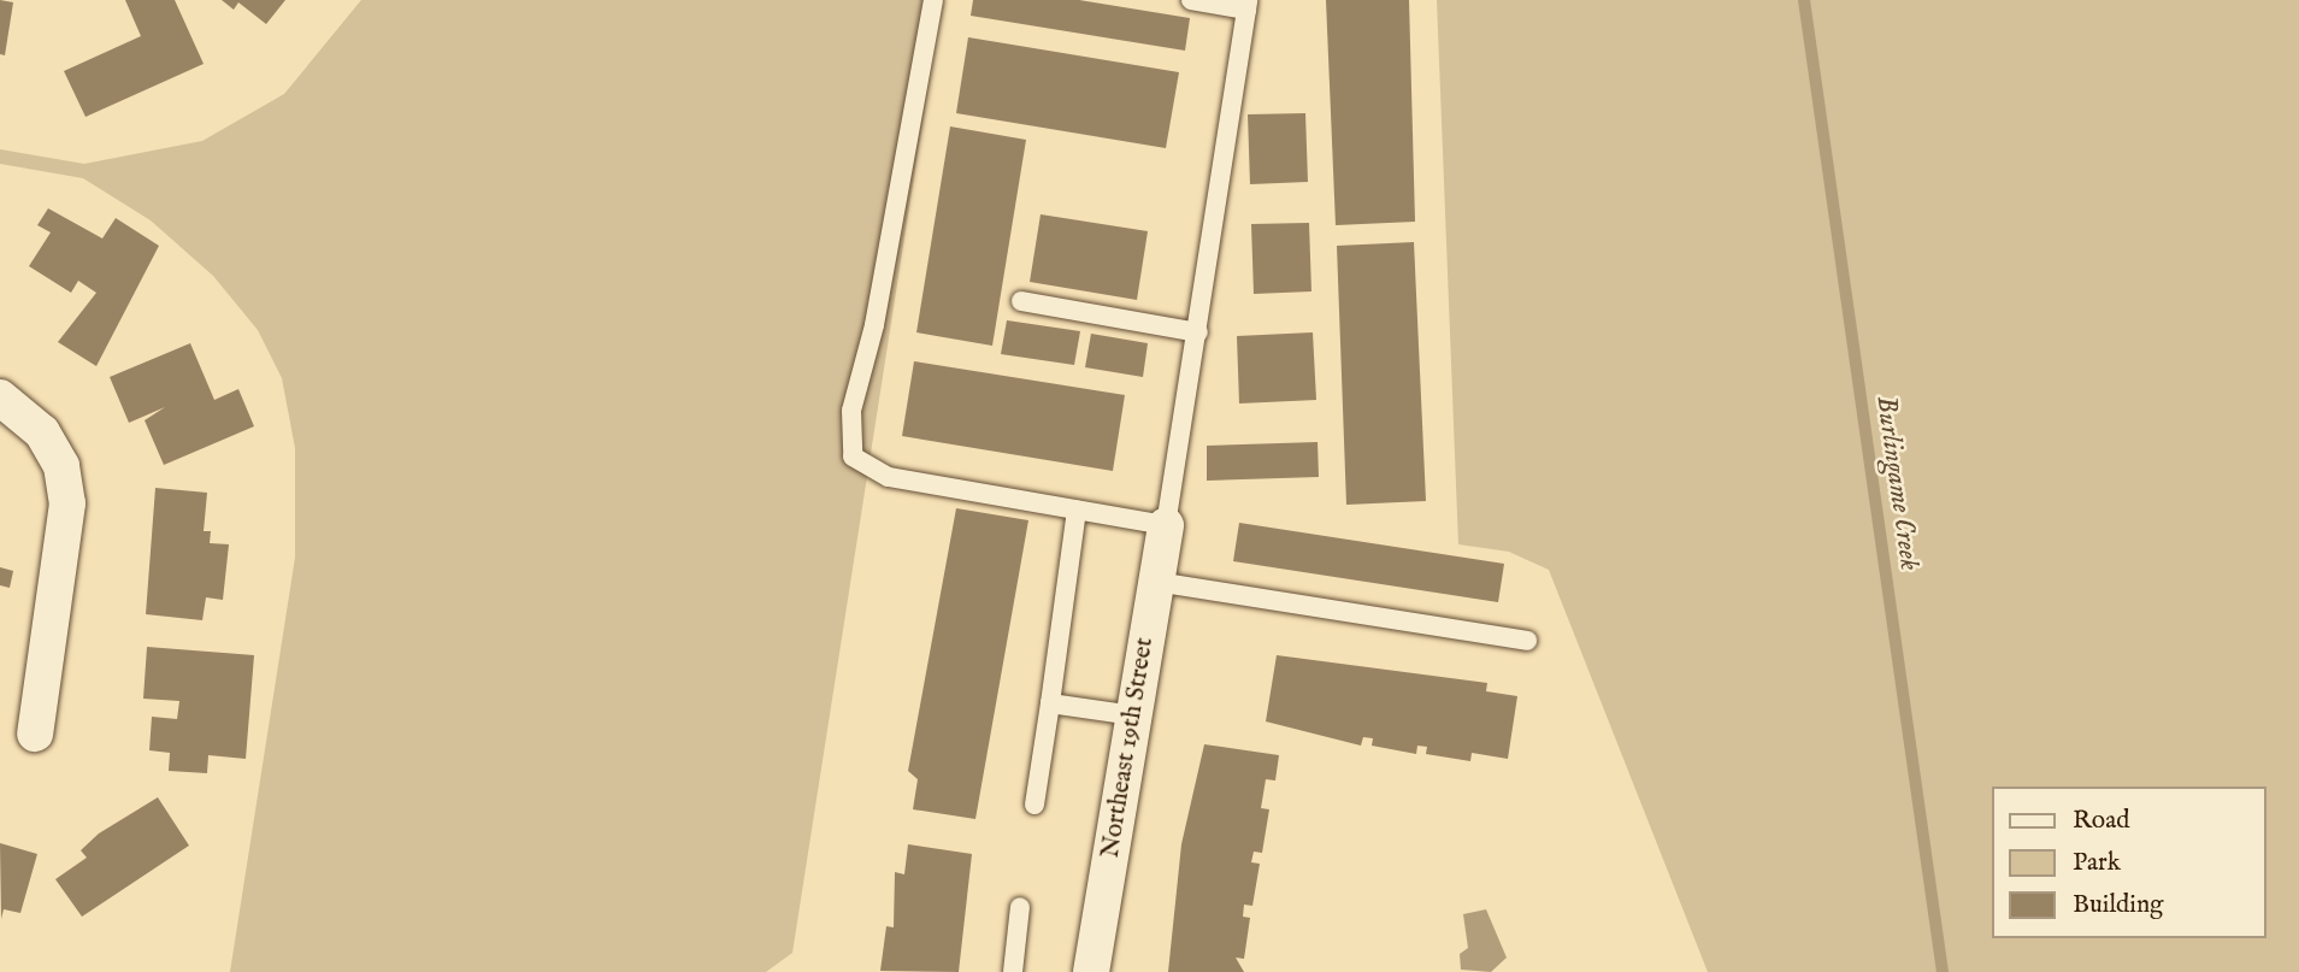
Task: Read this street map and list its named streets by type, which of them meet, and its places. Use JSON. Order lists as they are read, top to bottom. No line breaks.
{"streets":{"street":["Northeast 19th Street"]},"water":["Burlingame Creek"],"legend":["Road","Park","Building"]}
